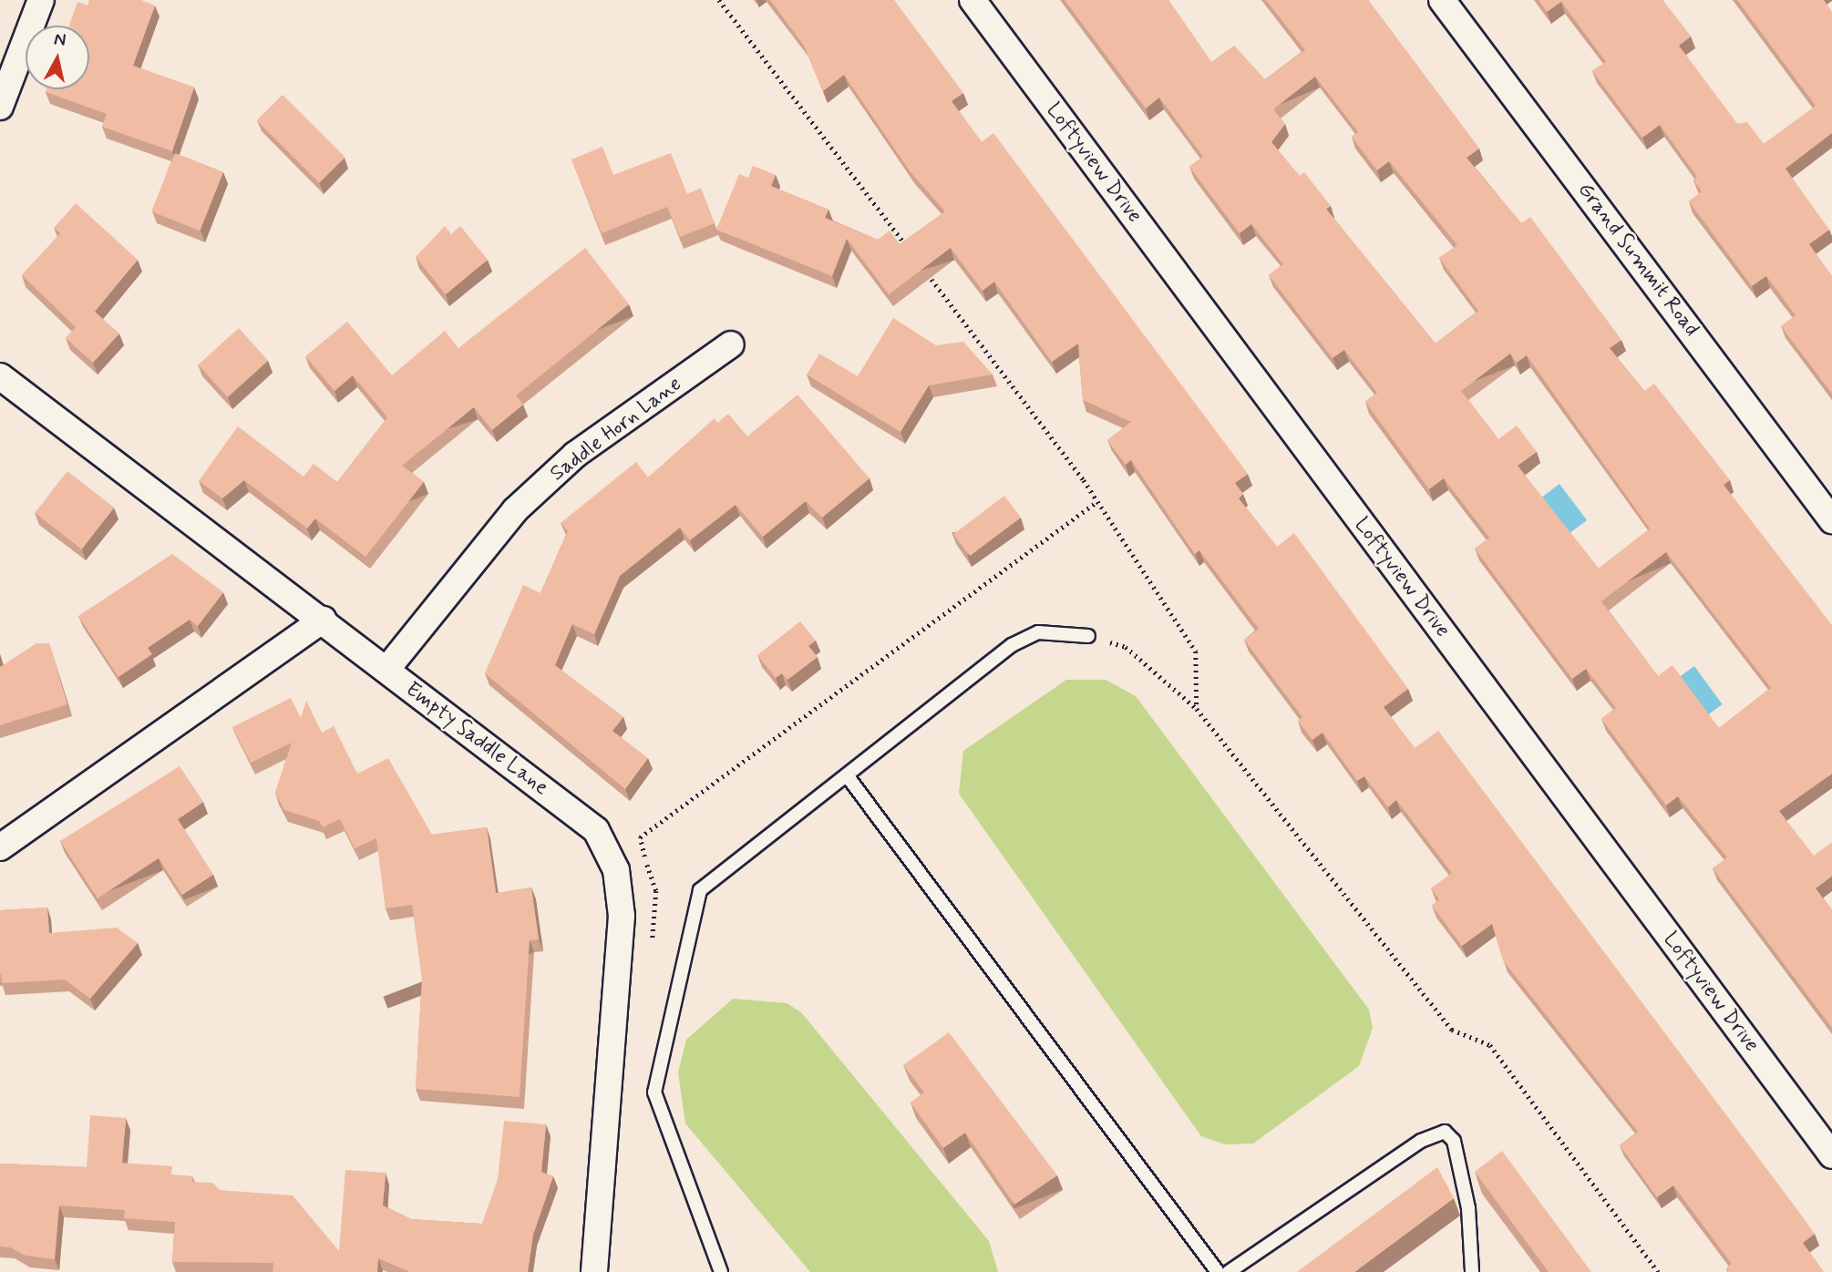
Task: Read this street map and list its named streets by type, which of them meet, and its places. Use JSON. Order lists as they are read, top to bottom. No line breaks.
{"streets":{"street":["Loftyview Drive","Grand Summit Road","Saddle Horn Lane","Empty Saddle Lane"]},"crossings":[["Saddle Horn Lane","Empty Saddle Lane"]],"north":"top"}
